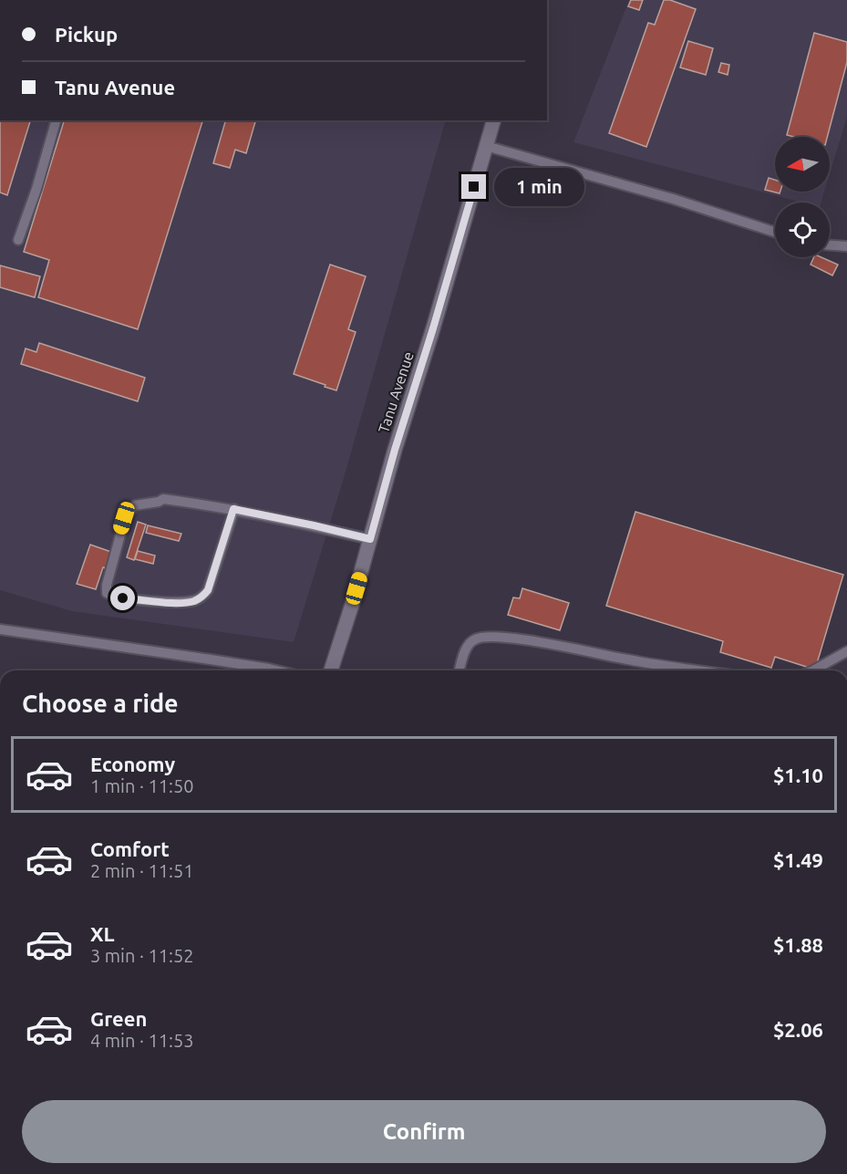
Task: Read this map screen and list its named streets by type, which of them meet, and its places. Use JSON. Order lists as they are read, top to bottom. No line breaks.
{"streets":{"street":["Tanu Avenue"]},"north":"left","page":{"banner":["Pickup","Tanu Avenue"],"bubble":"1 min","heading":"Choose a ride","list":[{"name":"Economy","note":"1 min · 11:50","value":"$1.10"},{"name":"Comfort","note":"2 min · 11:51","value":"$1.49"},{"name":"XL","note":"3 min · 11:52","value":"$1.88"},{"name":"Green","note":"4 min · 11:53","value":"$2.06"}],"buttons":"Confirm"}}
